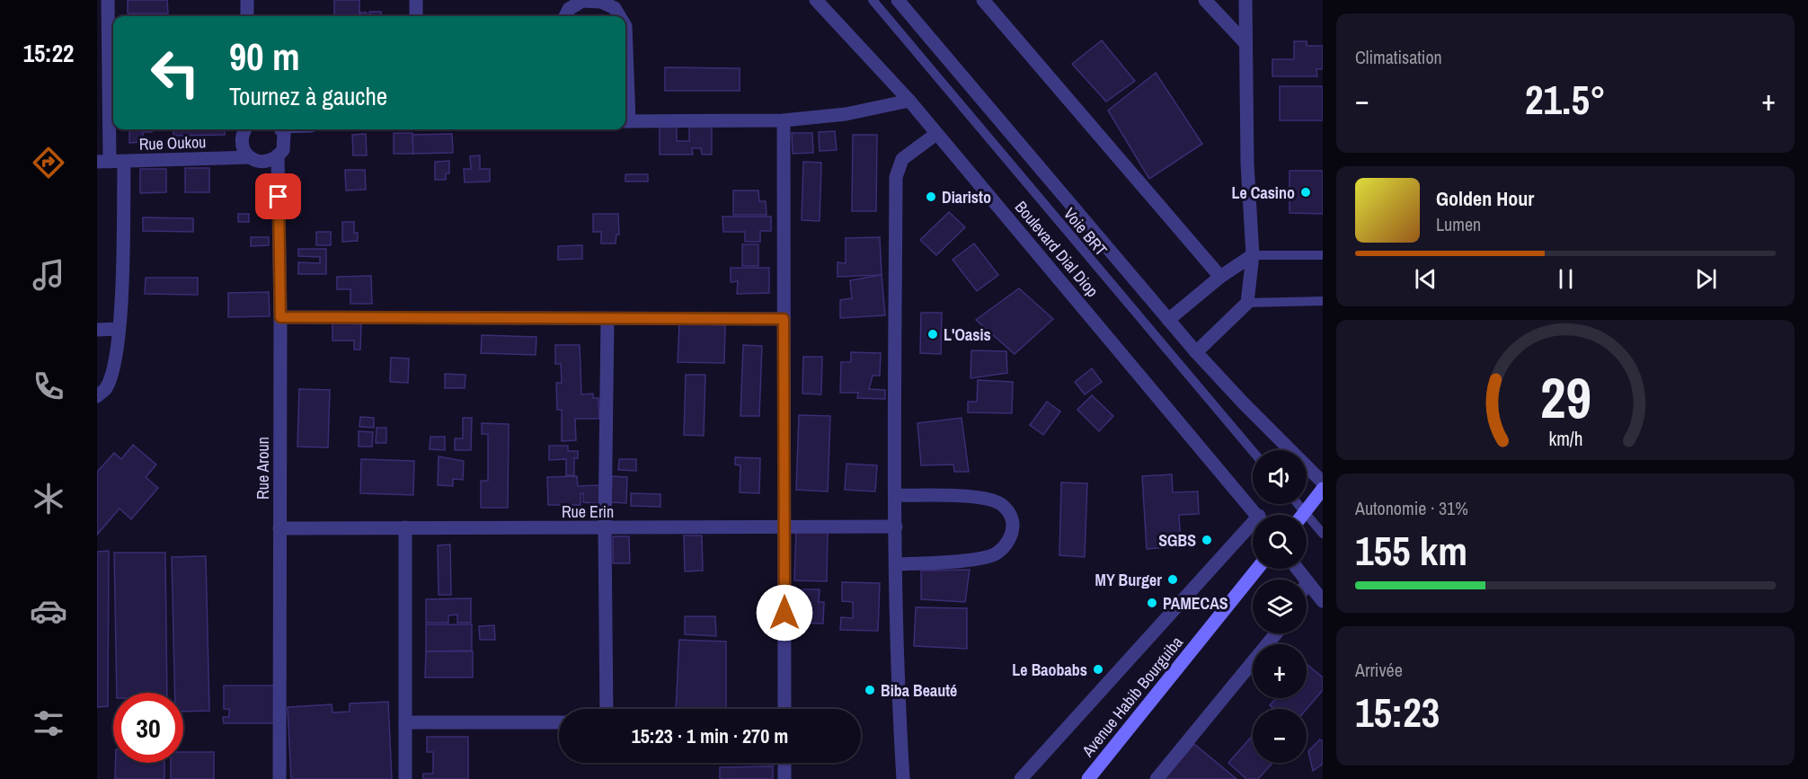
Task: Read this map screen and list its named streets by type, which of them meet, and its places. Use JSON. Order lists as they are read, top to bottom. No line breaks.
{"streets":{"main road":["Avenue Habib Bourguiba"],"street":["Rue Oukou","Boulevard Dial Diop","Rue Aroun","Rue Erin"],"lane":["Voie BRT"]},"crossings":[["Rue Oukou","Rue Aroun"],["Rue Aroun","Rue Erin"]],"places":["Le Casino","Diaristo","L'Oasis","SGBS","MY Burger","PAMECAS","Le Baobabs","Biba Beauté"],"page":{"tabs":"15:22","tile":["Climatisation",["Autonomie · 31%","155 km"],["Arrivée","15:23"]],"turn":["90 m","Tournez à gauche"],"heat":["−","21.5°","+"],"song":["Golden Hour","Lumen"],"map_buttons":["+","−"],"limit":"30","trip":"15:23 · 1 min · 270 m","gauge":["29","km/h"]}}
